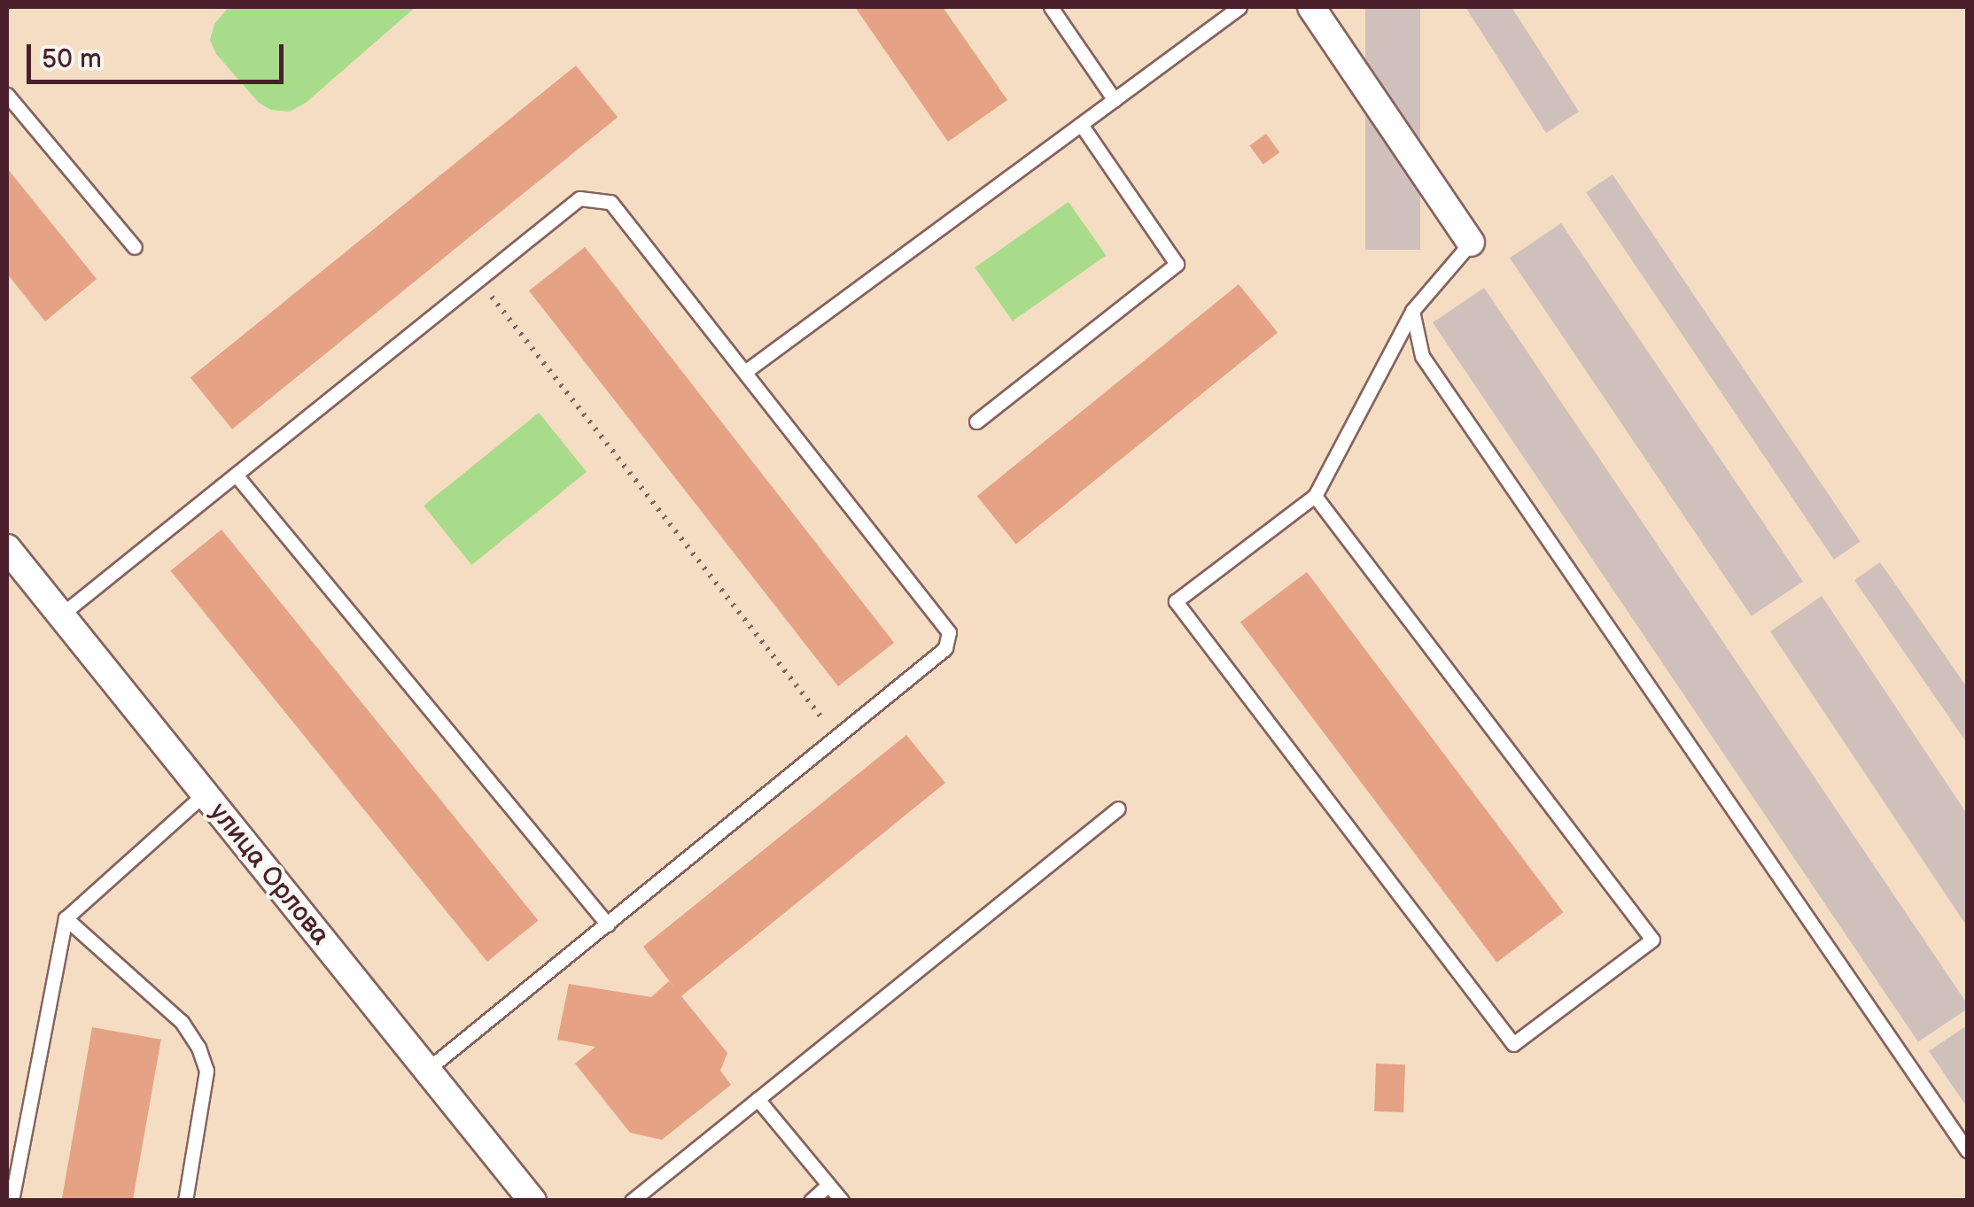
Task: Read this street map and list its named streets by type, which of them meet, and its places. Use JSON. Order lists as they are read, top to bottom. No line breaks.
{"streets":{"street":["улица Орлова"]},"scale_bar":"50 m"}
